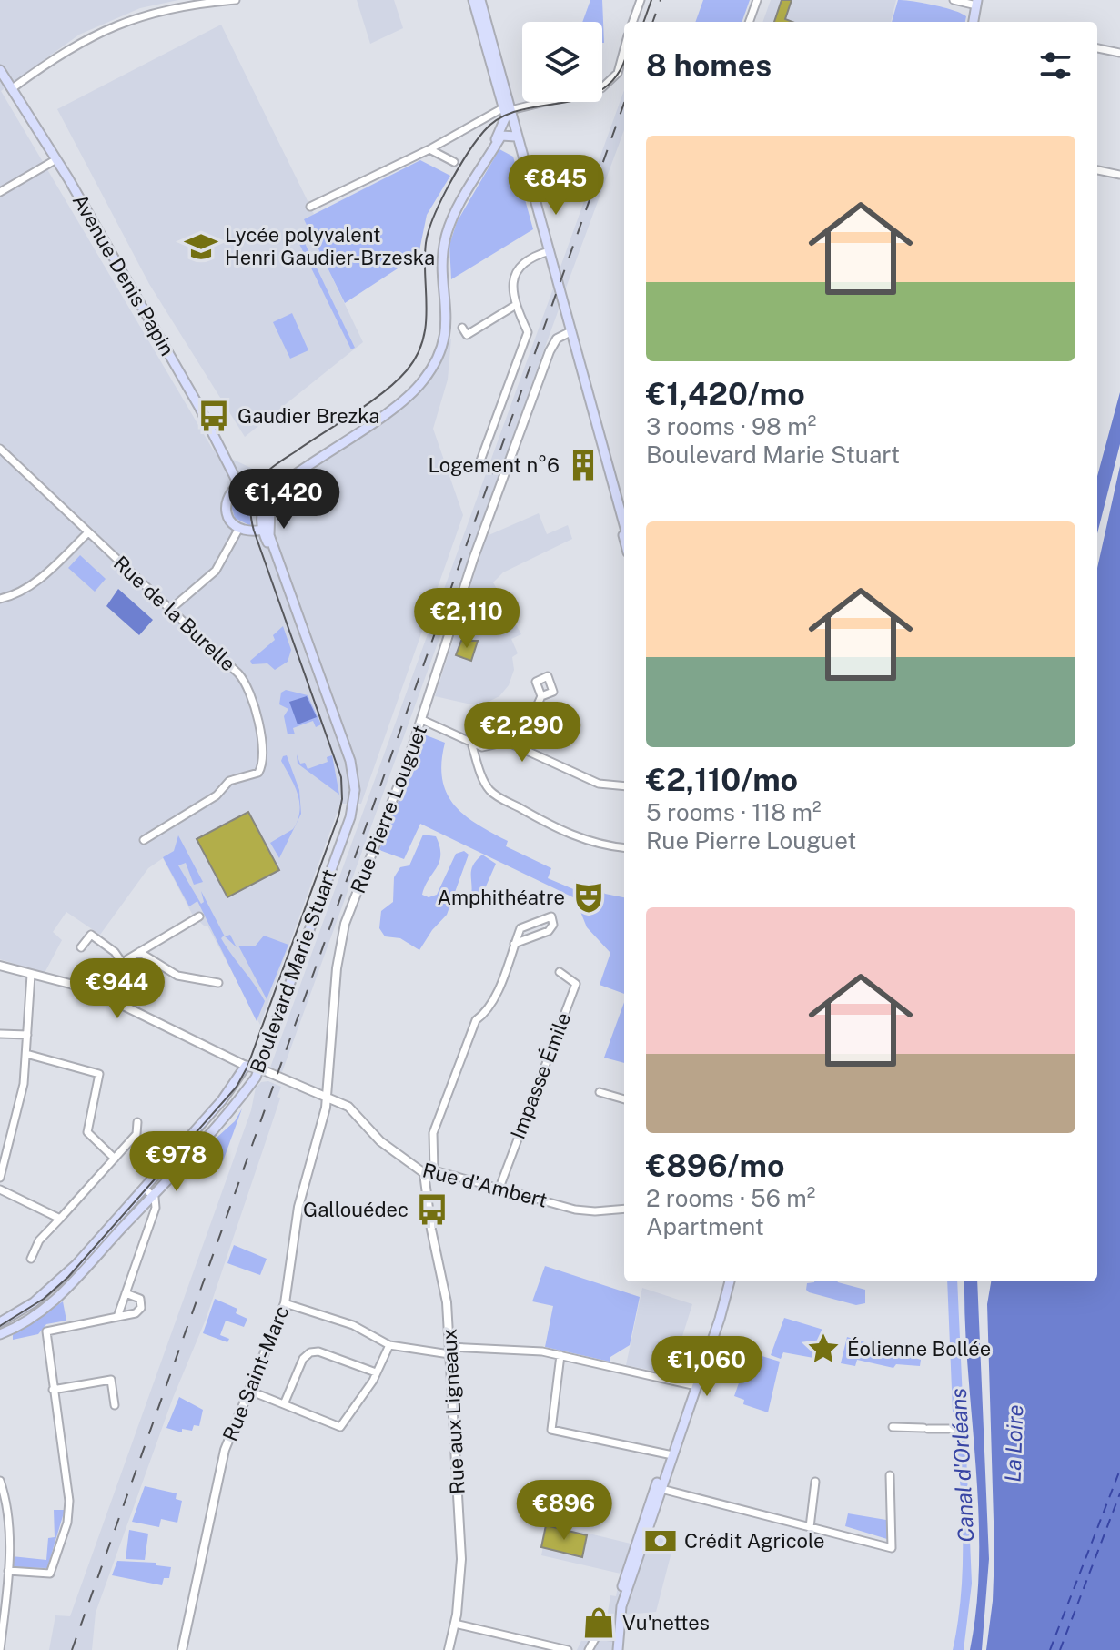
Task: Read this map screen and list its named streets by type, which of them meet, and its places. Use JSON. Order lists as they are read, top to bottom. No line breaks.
{"streets":{"main road":["Avenue Denis Papin","Boulevard Marie Stuart","Rue d'Ambert"],"street":["Rue de la Burelle","Rue Pierre Louguet","Impasse Émile","Rue Saint-Marc","Rue aux Ligneaux"]},"crossings":[["Avenue Denis Papin","Boulevard Marie Stuart"],["Rue Pierre Louguet","Rue d'Ambert"],["Rue Pierre Louguet","Rue Saint-Marc"],["Boulevard Marie Stuart","Rue d'Ambert"],["Impasse Émile","Rue d'Ambert"],["Rue d'Ambert","Rue Saint-Marc"],["Rue d'Ambert","Rue aux Ligneaux"]],"water":["La Loire","Canal d'Orléans"],"places":{"school or university":["Lycée polyvalent Henri Gaudier-Brzeska"],"bus stop":["Gaudier Brezka","Gallouédec"],"building":["Logement n°6"],"theatre":["Amphithéatre"],"place":["Éolienne Bollée"],"bank":["Crédit Agricole"],"shop":["Vu'nettes"]},"page":{"heading":"8 homes","list":[{"name":"€1,420/mo","note":"3 rooms · 98 m² · Boulevard Marie Stuart"},{"name":"€2,110/mo","note":"5 rooms · 118 m² · Rue Pierre Louguet"},{"name":"€896/mo","note":"2 rooms · 56 m² · Apartment"}],"price":["€845","€1,420","€2,110","€2,290","€944","€978","€1,060","€896"]}}
